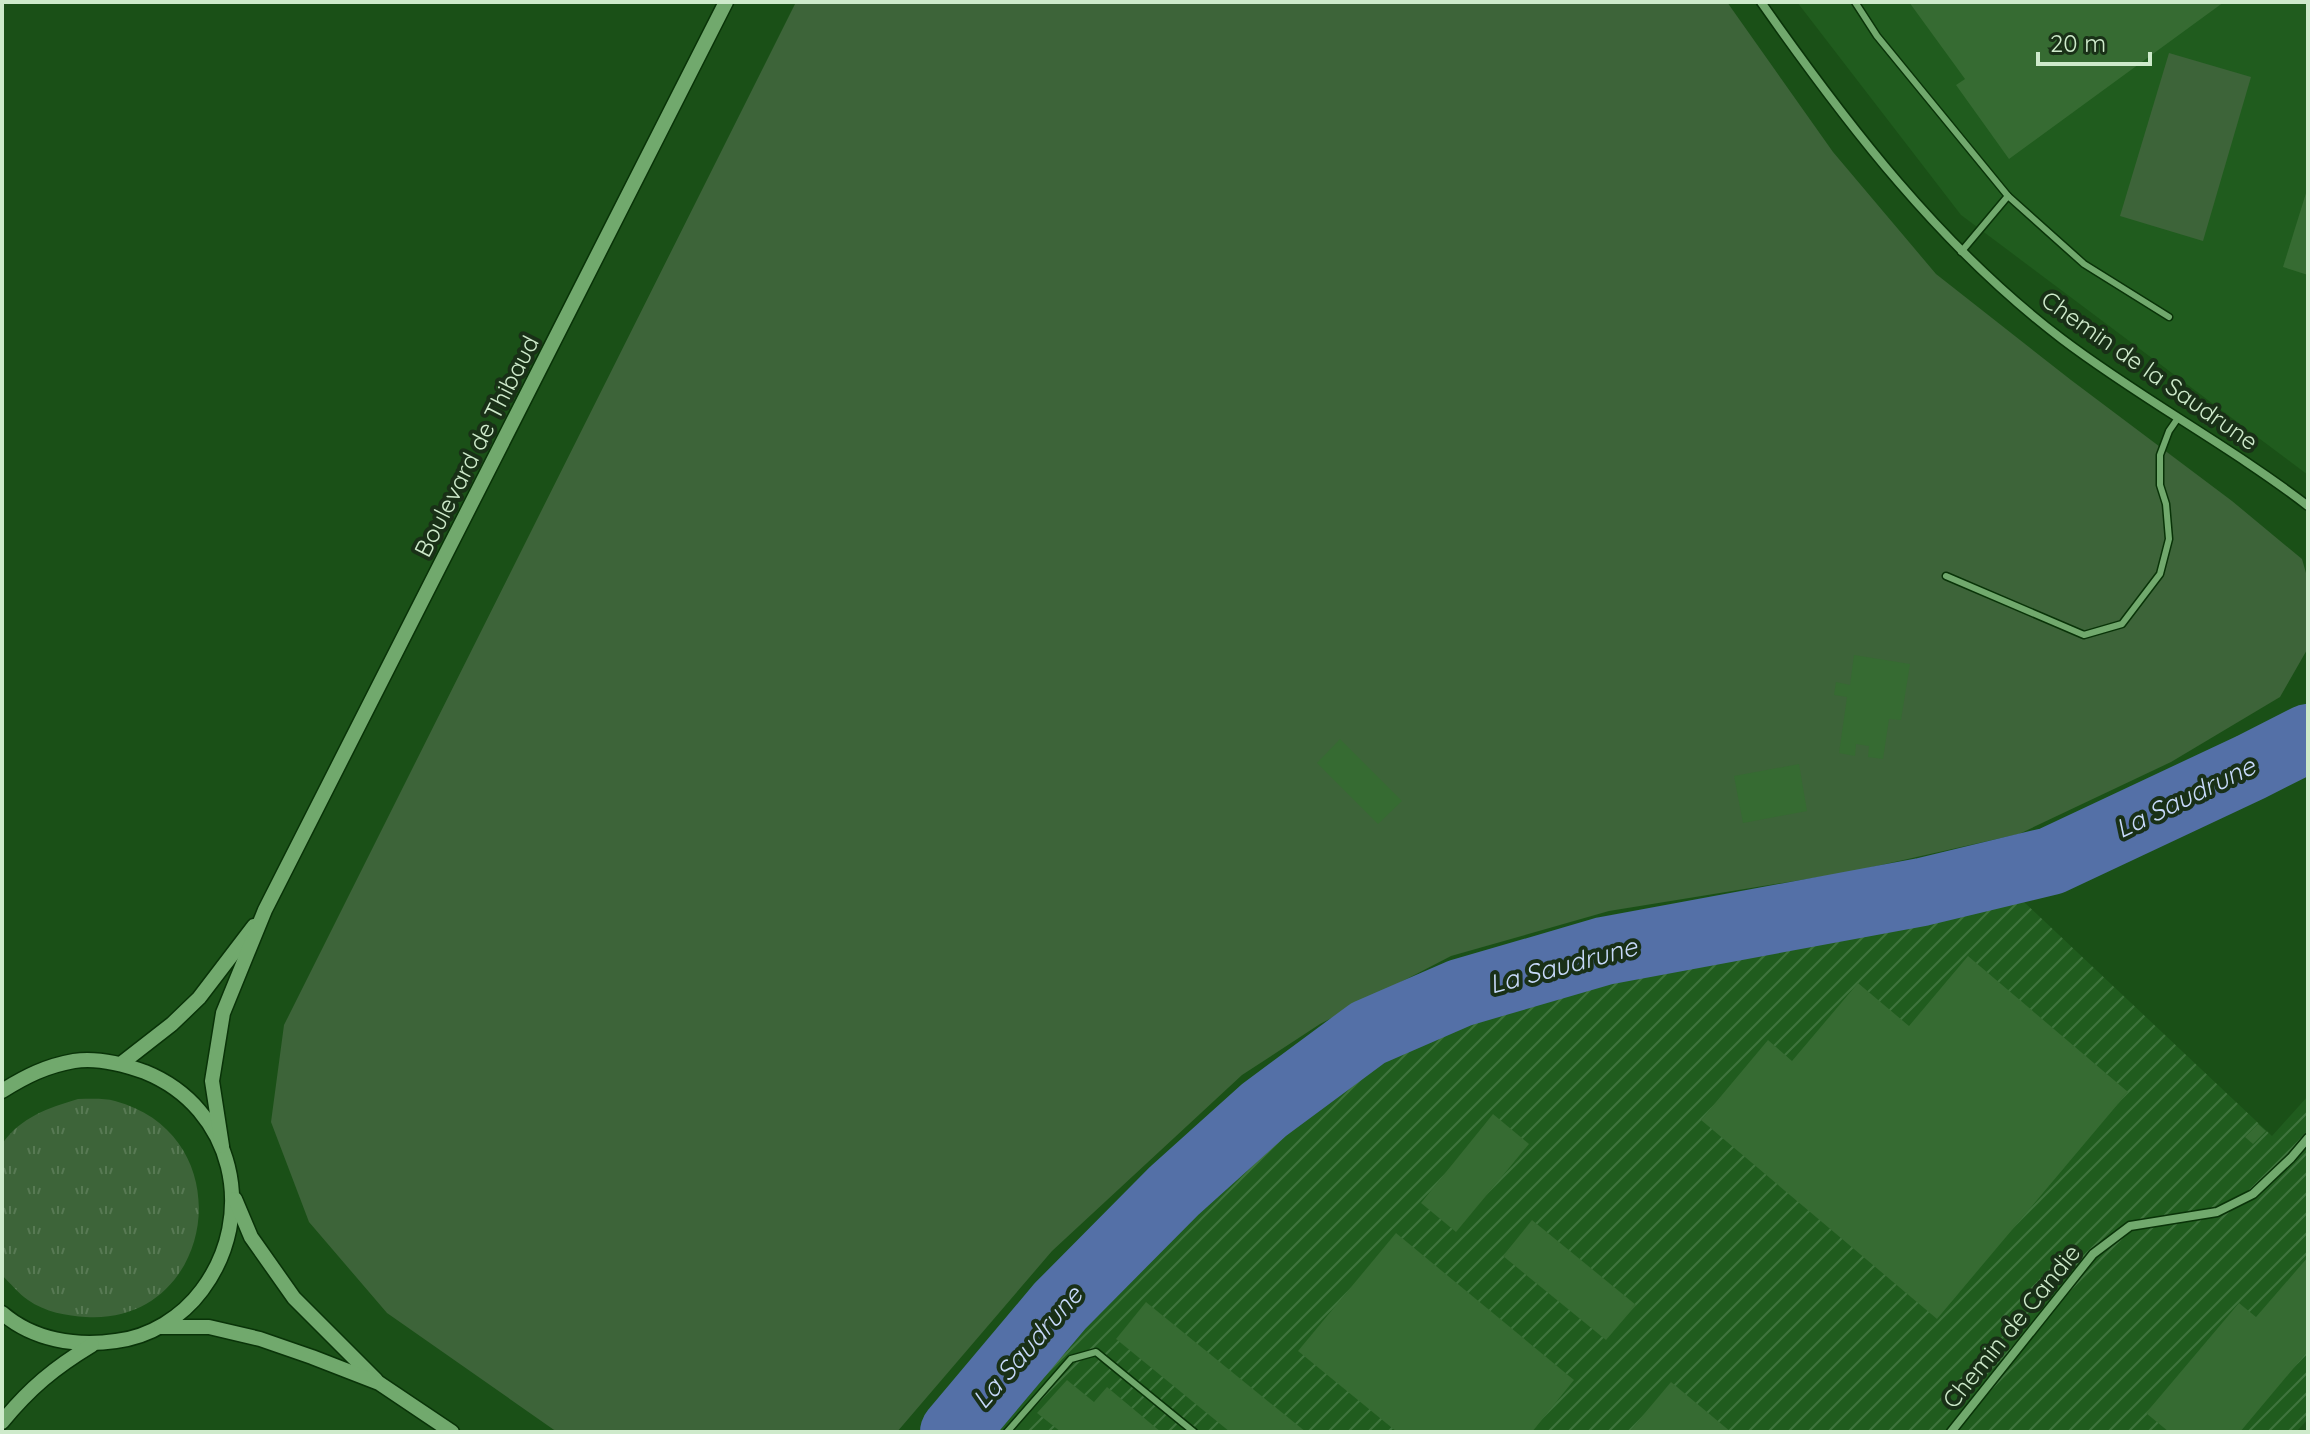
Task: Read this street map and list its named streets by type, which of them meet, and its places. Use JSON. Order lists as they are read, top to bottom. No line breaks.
{"streets":{"street":["Chemin de la Saudrune","Boulevard de Thibaud","Chemin de Candie"]},"water":["La Saudrune"],"scale_bar":"20 m"}
